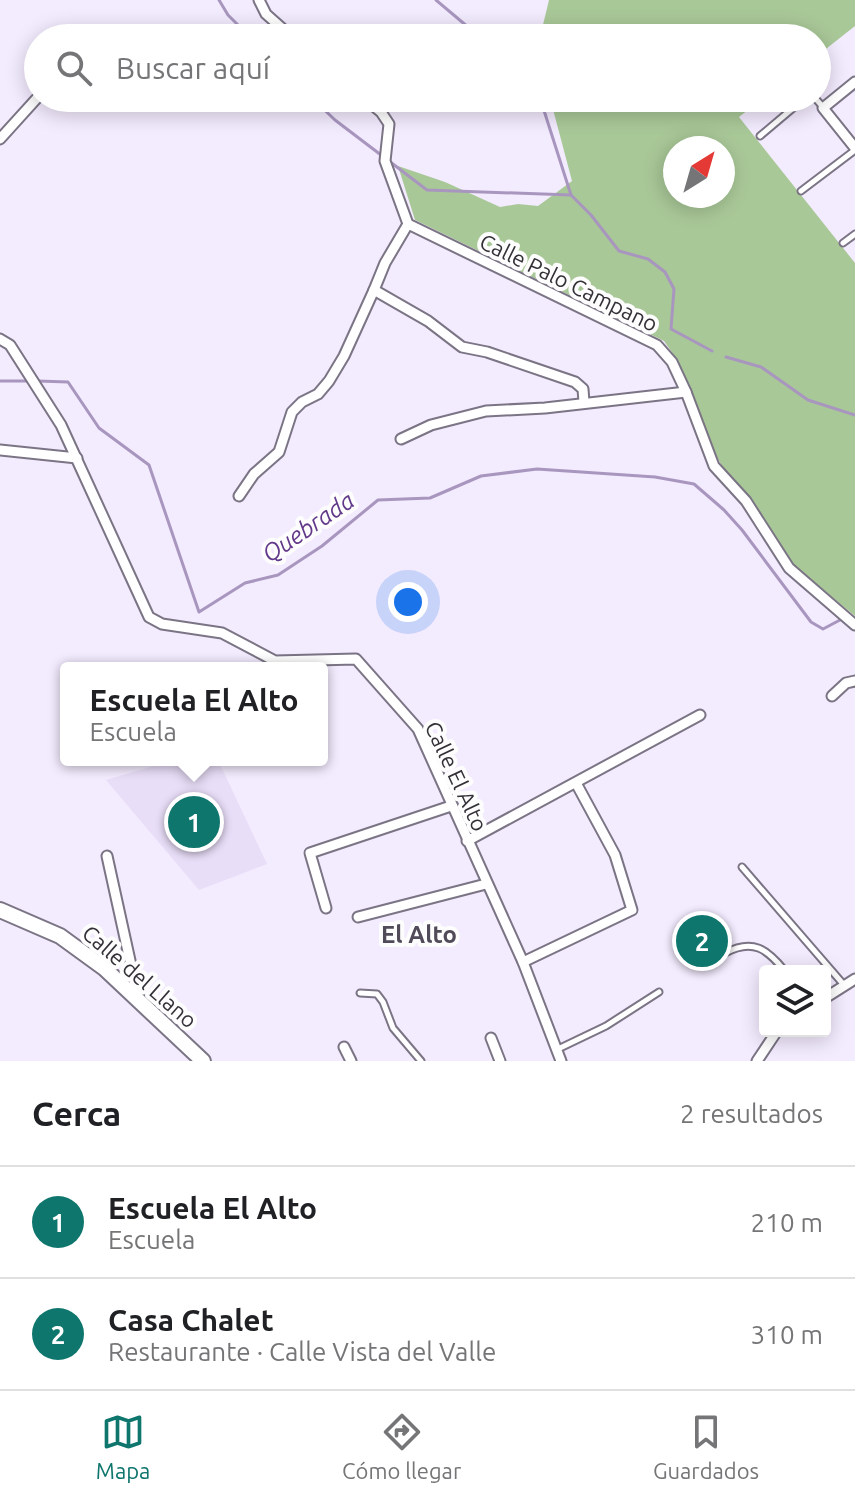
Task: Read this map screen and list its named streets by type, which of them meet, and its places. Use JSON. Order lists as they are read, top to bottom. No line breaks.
{"streets":{"main road":["Calle del Llano"],"street":["Calle Palo Campano","Calle El Alto"]},"districts":["El Alto"],"water":["Quebrada"],"north":"top right","page":{"search":"Buscar aquí","popup":["Escuela El Alto","Escuela"],"pins":["1","2"],"heading":["Cerca","2 resultados"],"list":[{"mark":"1","name":"Escuela El Alto","note":"Escuela","value":"210 m"},{"mark":"2","name":"Casa Chalet","note":"Restaurante · Calle Vista del Valle","value":"310 m"}],"nav":["Mapa","Cómo llegar","Guardados"]}}
